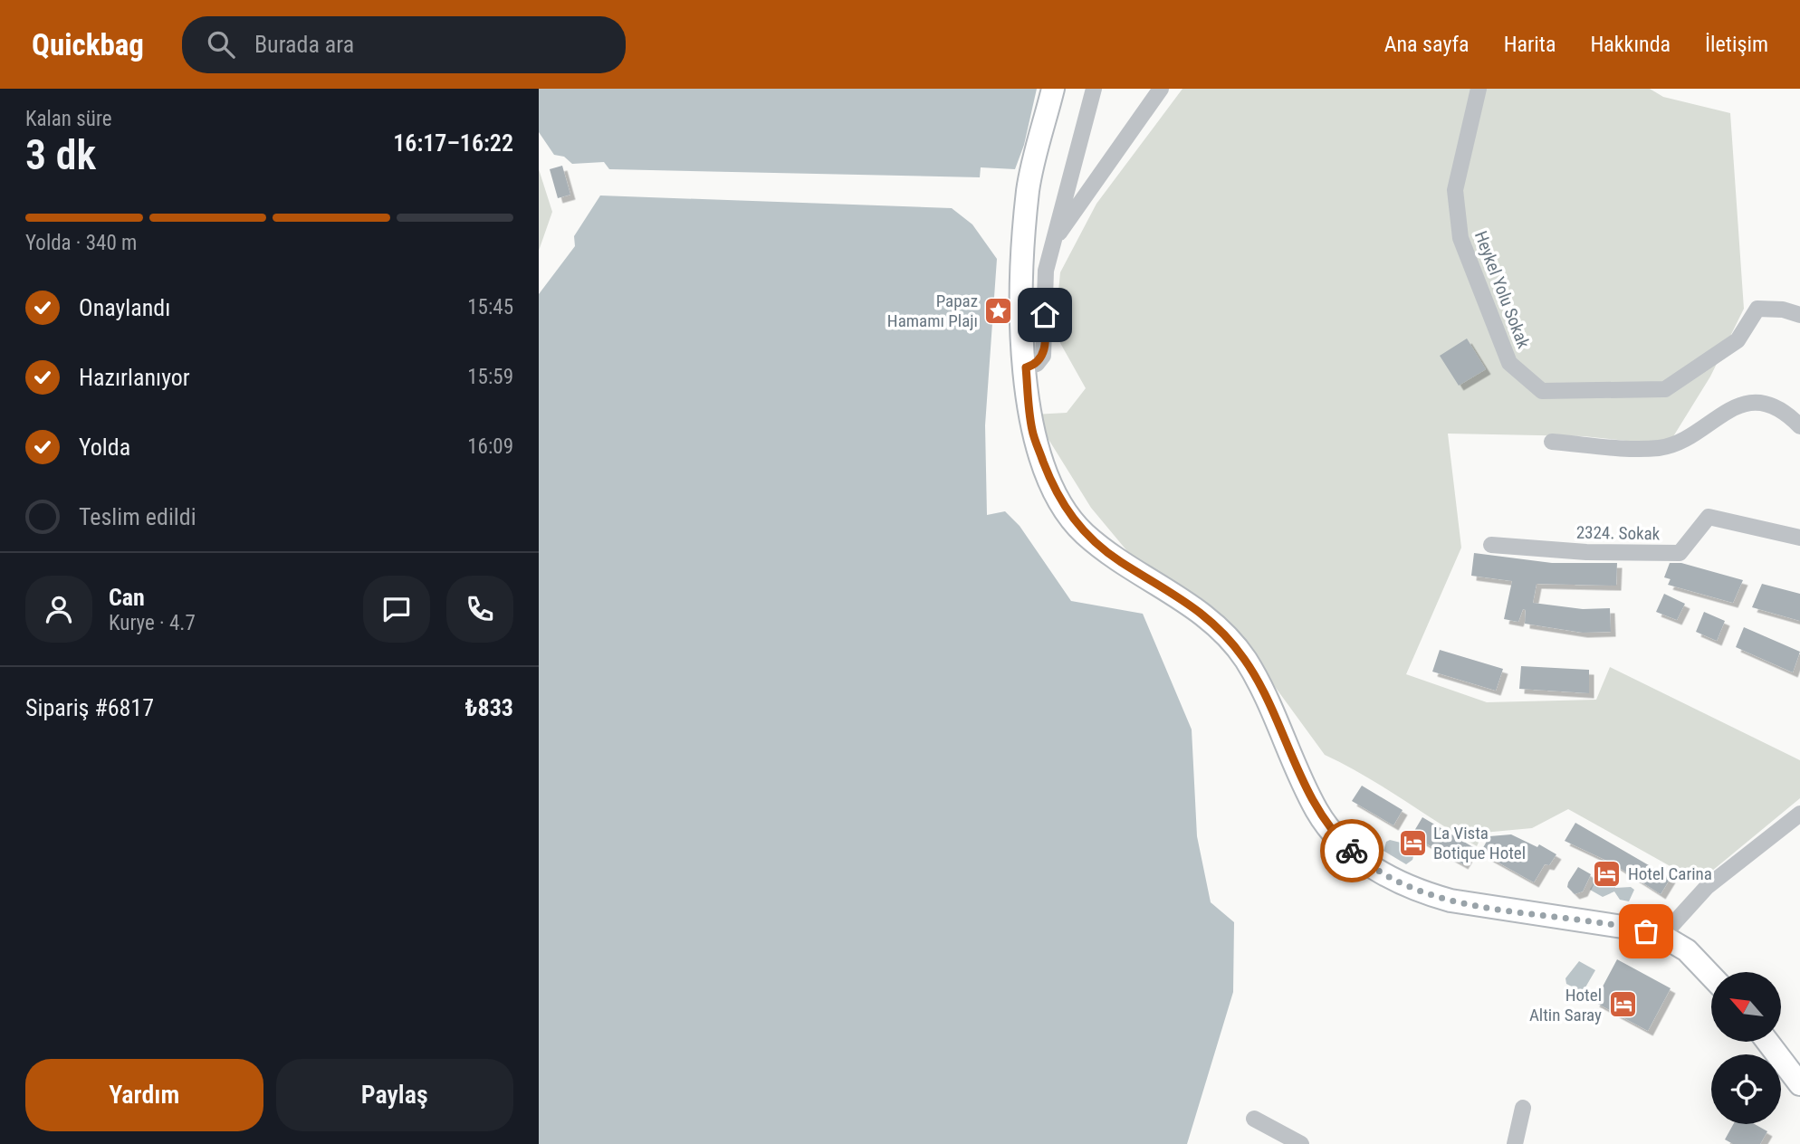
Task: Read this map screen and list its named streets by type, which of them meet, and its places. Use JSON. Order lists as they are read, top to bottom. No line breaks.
{"streets":{"street":["Heykel Yolu Sokak","2324. Sokak"]},"places":{"place":["Papaz Hamamı Plajı"],"hotel":["La Vista Botique Hotel","Hotel Carina","Hotel Altin Saray"]},"north":"top left","page":{"header":"Quickbag","search":"Burada ara","nav":["Ana sayfa","Harita","Hakkında","İletişim"],"heading":["3 dk","Kalan süre","16:17–16:22"],"panel":["Can","Kurye · 4.7","Sipariş #6817","₺833"],"bar":"Yolda · 340 m","list":[["Onaylandı","15:45"],["Hazırlanıyor","15:59"],["Yolda","16:09"],"Teslim edildi"],"buttons":["Yardım","Paylaş"]}}
